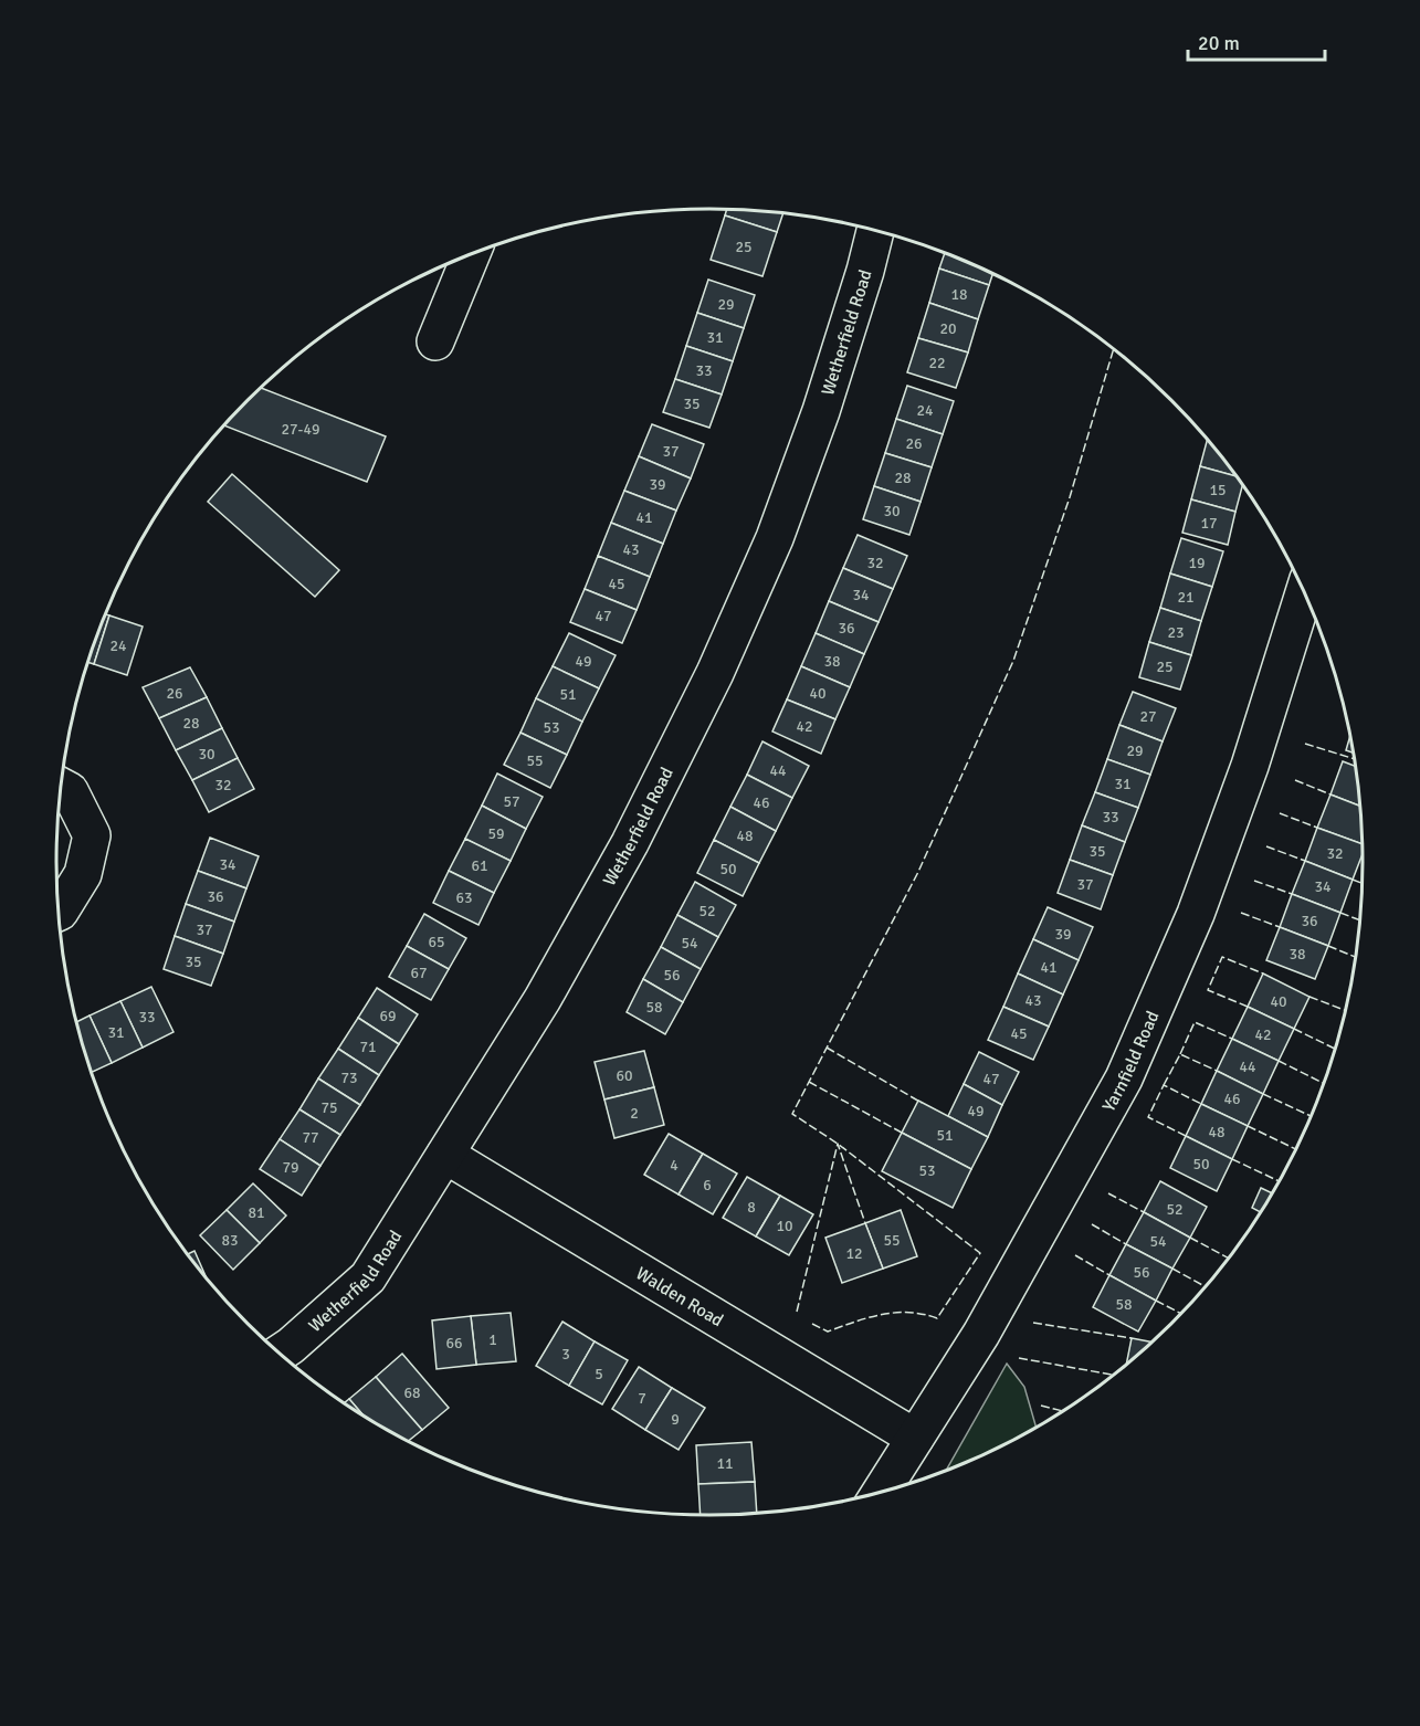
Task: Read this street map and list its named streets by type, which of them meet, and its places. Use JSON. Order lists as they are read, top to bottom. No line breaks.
{"streets":{"street":["Wetherfield Road","Yarnfield Road","Walden Road"]},"crossings":[["Wetherfield Road","Walden Road"],["Yarnfield Road","Walden Road"]],"house_numbers":["25","18","29","20","31","22","33","35","24","27-49","26","37","28","39","15","30","41","17","43","32","19","45","34","21","47","36","23","24","49","38","25","26","40","51","27","28","42","53","29","30","55","44","31","32","57","46","33","59","48","35","32","34","61","50","37","34","36","63","52","36","37","39","65","54","38","35","41","67","56","43","40","58","69","33","31","45","42","71","44","60","73","47","46","75","49","2","48","51","77","50","4","79","53","6","8","52","81","10","83","55","54","12","56","58","1","66","3","5","68","7","9","11"],"scale_bar":"20 m"}
